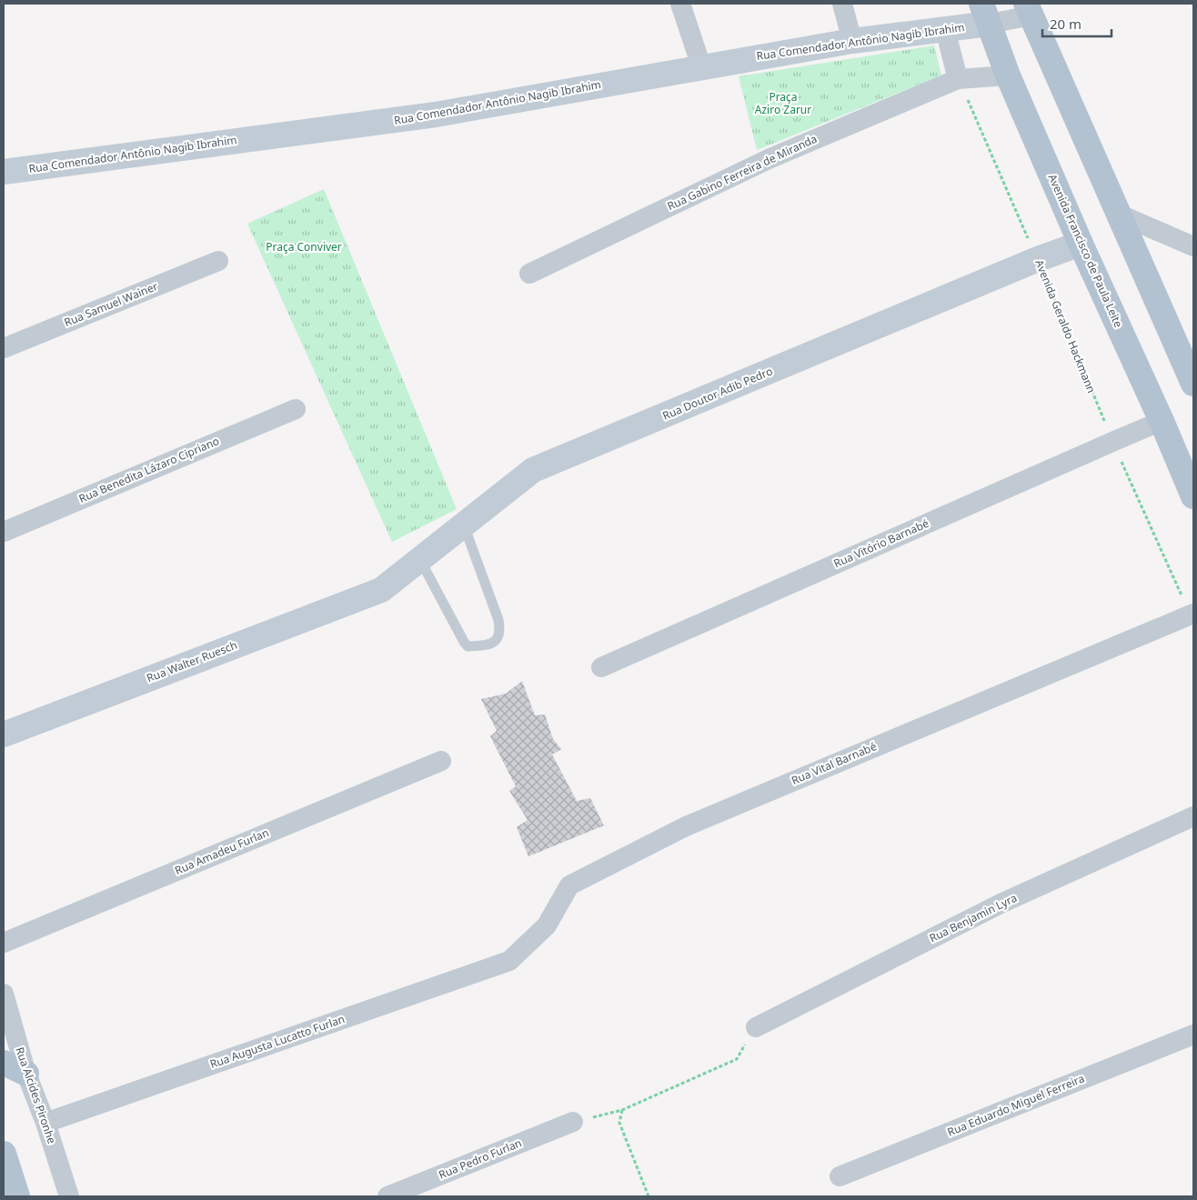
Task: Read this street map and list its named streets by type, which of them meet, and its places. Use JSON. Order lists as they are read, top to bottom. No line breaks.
{"streets":{"main road":["Rua Comendador Antônio Nagib Ibrahim","Avenida Francisco de Paula Leite","Rua Doutor Adib Pedro","Rua Walter Ruesch"],"street":["Rua Gabino Ferreira de Miranda","Rua Samuel Wainer","Rua Benedita Lázaro Cipriano","Rua Vitório Barnabé","Rua Vital Barnabé","Rua Amadeu Furlan","Rua Benjamin Lyra","Rua Augusta Lucatto Furlan","Rua Alcides Pironhe","Rua Eduardo Miguel Ferreira","Rua Pedro Furlan"],"path":["Avenida Geraldo Hackmann"]},"crossings":[["Rua Comendador Antônio Nagib Ibrahim","Avenida Francisco de Paula Leite"],["Rua Gabino Ferreira de Miranda","Avenida Geraldo Hackmann"],["Avenida Francisco de Paula Leite","Rua Doutor Adib Pedro"],["Avenida Francisco de Paula Leite","Rua Vitório Barnabé"],["Avenida Geraldo Hackmann","Rua Doutor Adib Pedro"],["Avenida Geraldo Hackmann","Rua Vitório Barnabé"],["Avenida Geraldo Hackmann","Rua Vital Barnabé"],["Rua Doutor Adib Pedro","Rua Walter Ruesch"],["Rua Vital Barnabé","Rua Augusta Lucatto Furlan"],["Rua Augusta Lucatto Furlan","Rua Alcides Pironhe"]],"parks":["Praça Aziro Zarur","Praça Conviver"],"scale_bar":"20 m"}
